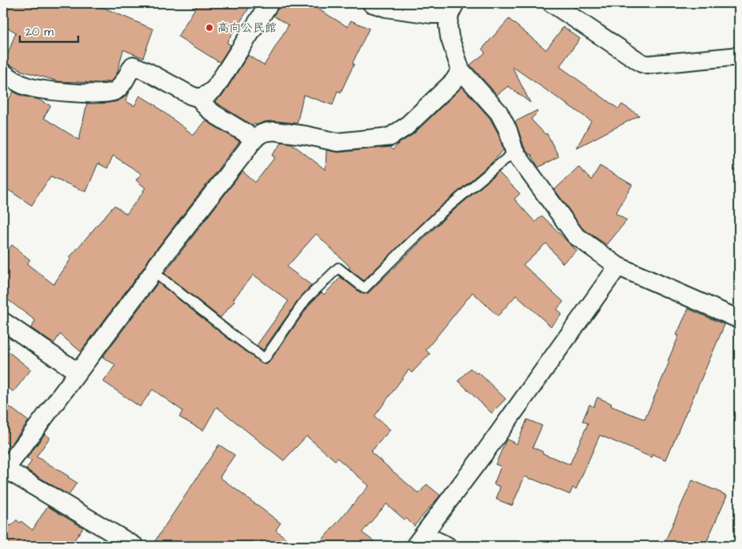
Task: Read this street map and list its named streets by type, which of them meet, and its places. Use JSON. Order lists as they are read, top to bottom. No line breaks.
{"places":["高向公民館"],"scale_bar":"20 m"}
